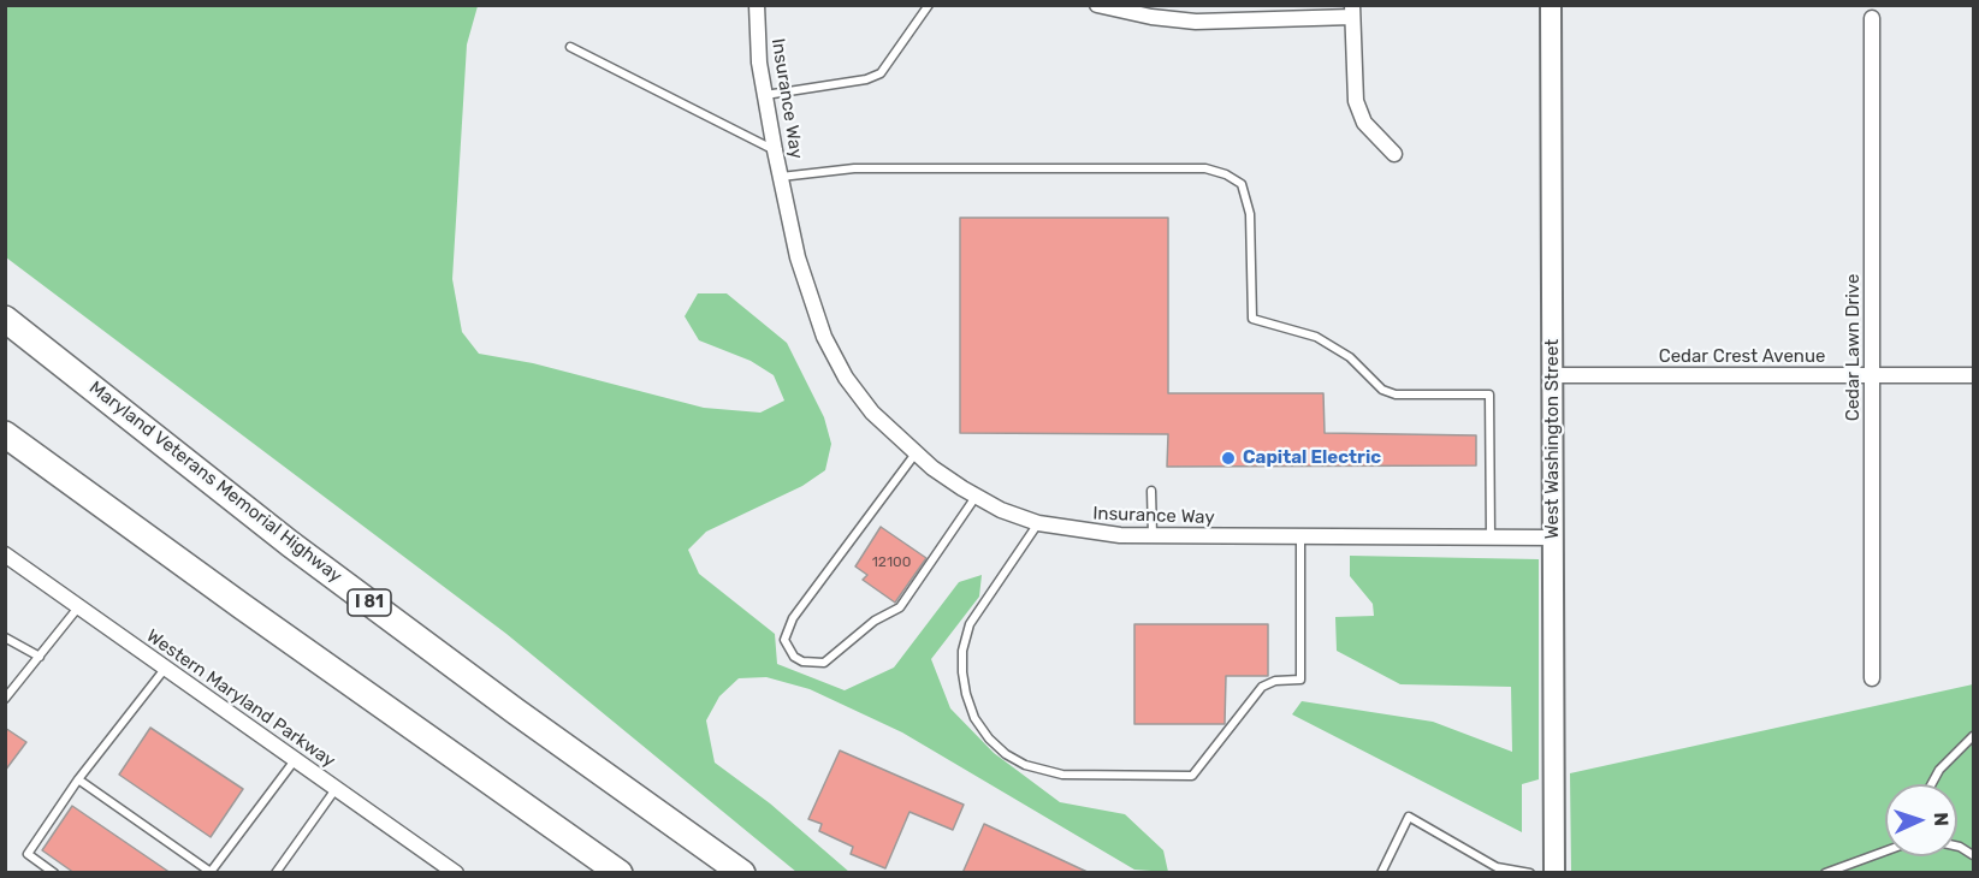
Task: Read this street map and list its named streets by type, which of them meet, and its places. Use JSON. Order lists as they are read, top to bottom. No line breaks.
{"streets":{"highway":["Maryland Veterans Memorial Highway","I 81"],"main road":["West Washington Street"],"street":["Insurance Way","Cedar Lawn Drive","Cedar Crest Avenue","Western Maryland Parkway"]},"crossings":[["Insurance Way","West Washington Street"],["Cedar Lawn Drive","Cedar Crest Avenue"],["Cedar Crest Avenue","West Washington Street"]],"places":["Capital Electric"],"house_numbers":["12100"],"north":"right"}
